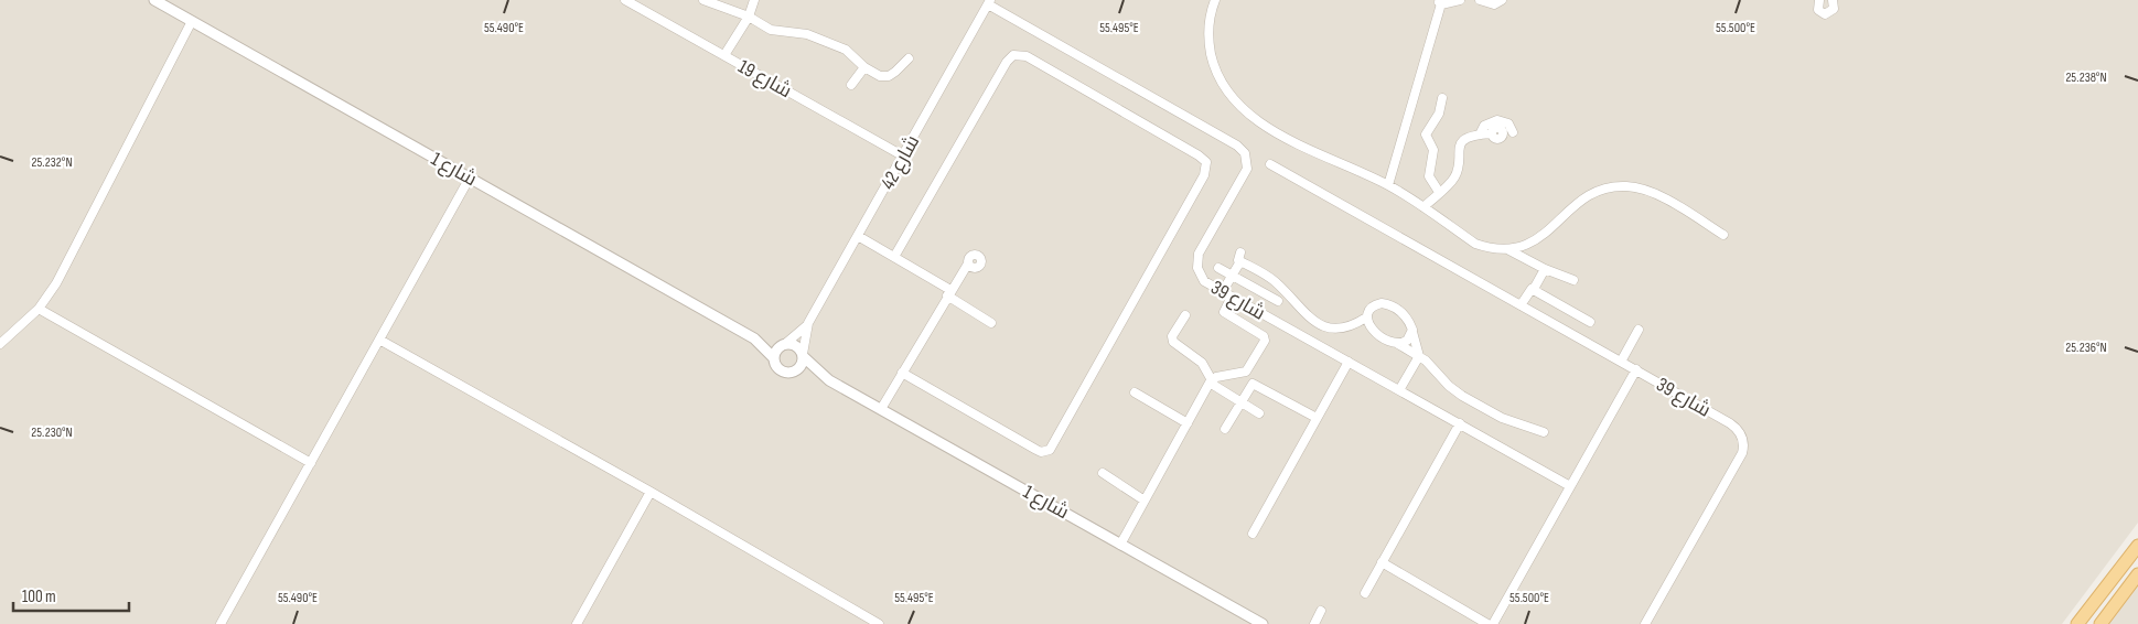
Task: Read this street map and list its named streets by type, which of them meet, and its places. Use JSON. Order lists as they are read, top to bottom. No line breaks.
{"streets":{"street":["شارع 19","شارع 42","شارع 1","شارع 39"]},"crossings":[["شارع 19","شارع 42"],["شارع 42","شارع 1"],["شارع 42","شارع 39"]],"scale_bar":"100 m","coordinates":["55.490°E","55.495°E","55.500°E","25.238°N","25.232°N","25.236°N","25.230°N"]}
